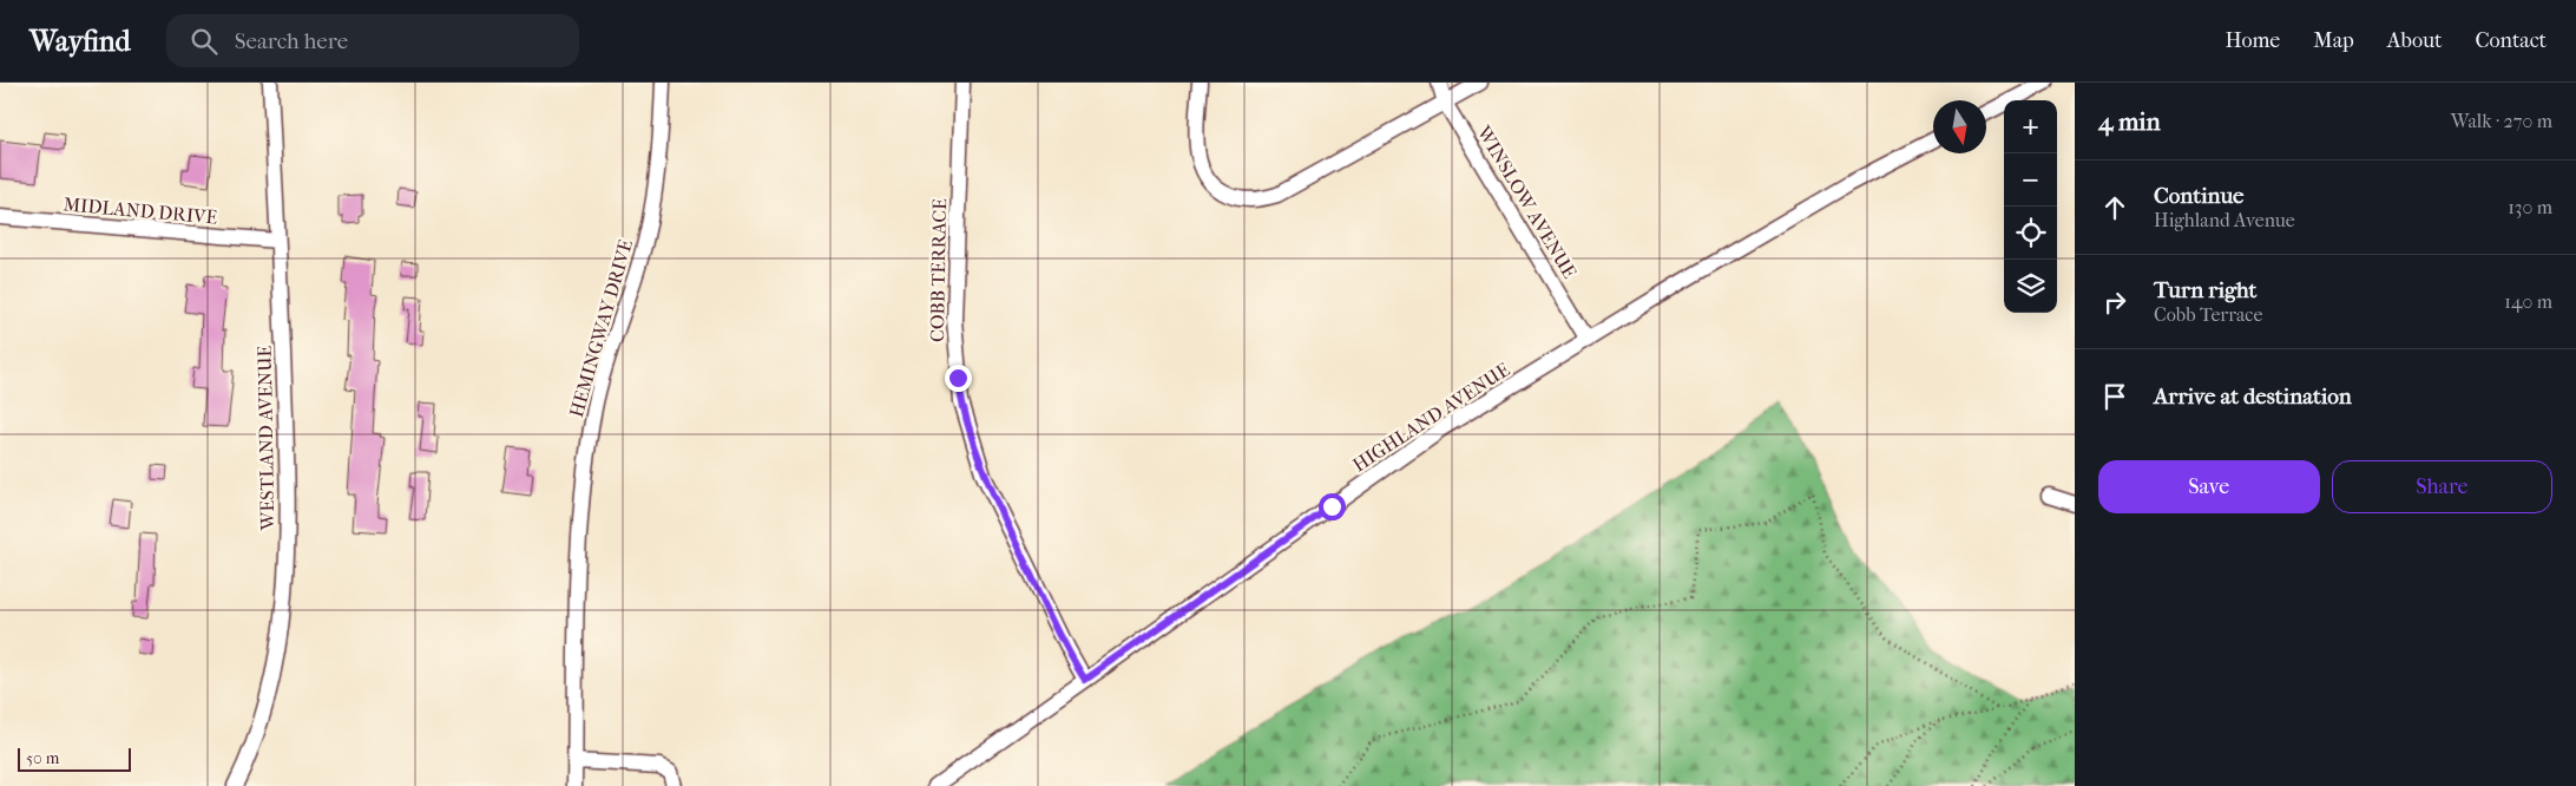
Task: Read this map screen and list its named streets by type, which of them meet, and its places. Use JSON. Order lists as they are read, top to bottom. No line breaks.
{"streets":{"street":["WINSLOW AVENUE","MIDLAND DRIVE","COBB TERRACE","HEMINGWAY DRIVE","HIGHLAND AVENUE","WESTLAND AVENUE"]},"crossings":[["WINSLOW AVENUE","HIGHLAND AVENUE"],["MIDLAND DRIVE","WESTLAND AVENUE"],["COBB TERRACE","HIGHLAND AVENUE"]],"scale_bar":"50 m","north":"bottom","page":{"header":"Wayfind","search":"Search here","nav":["Home","Map","About","Contact"],"heading":["4 min","Walk · 270 m"],"map_buttons":["+","−"],"list":[["Continue","Highland Avenue","130 m"],["Turn right","Cobb Terrace","140 m"],"Arrive at destination"],"buttons":["Save","Share"],"scale":"50 m"}}
